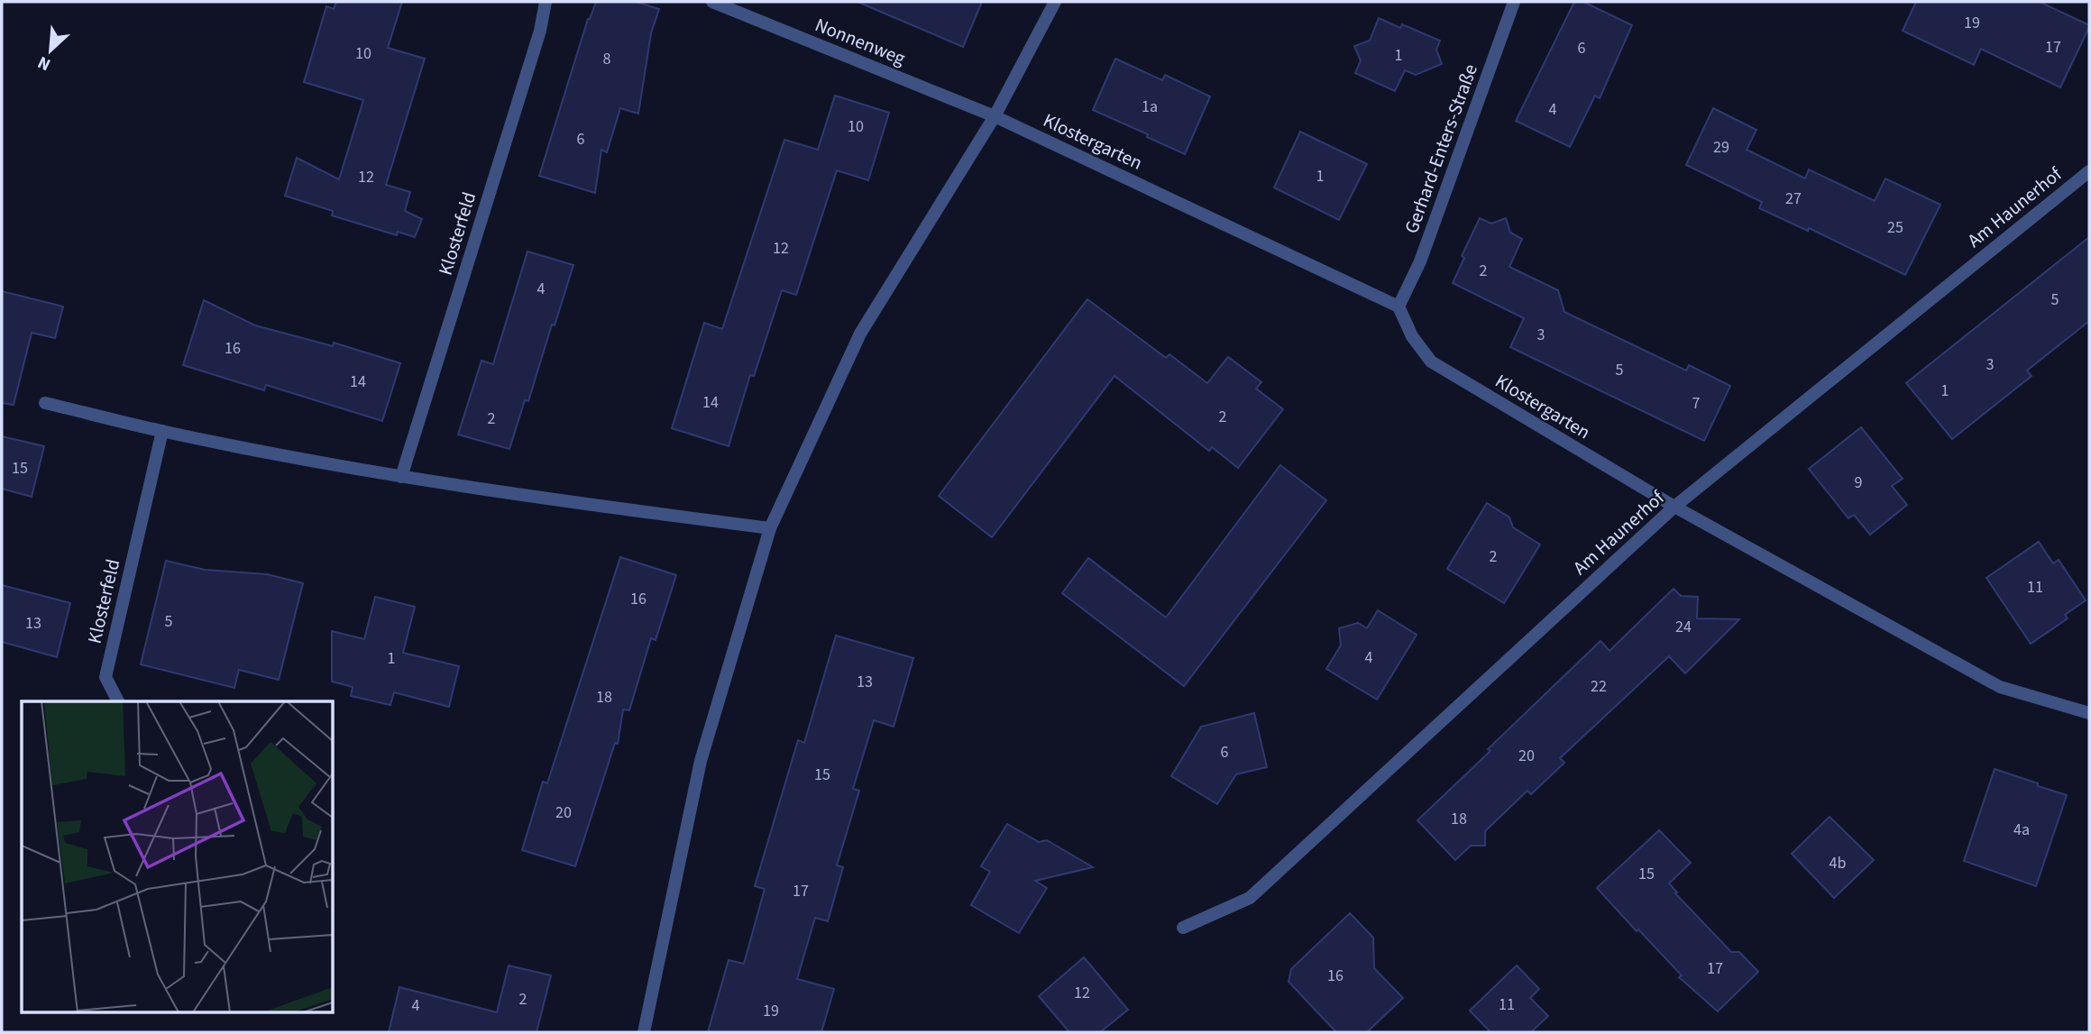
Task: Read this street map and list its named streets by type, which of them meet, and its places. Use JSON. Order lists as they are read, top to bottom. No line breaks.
{"streets":{"street":["Nonnenweg","Klostergarten","Gerhard-Enters-Straße","Am Haunerhof","Klosterfeld"]},"crossings":[["Nonnenweg","Klostergarten"],["Klostergarten","Gerhard-Enters-Straße"],["Klostergarten","Am Haunerhof"]],"house_numbers":["19","17","6","10","1","8","1a","4","10","6","29","1","12","27","25","12","2","4","5","3","16","3","5","14","1","14","7","2","2","15","9","2","11","16","5","13","24","4","1","13","22","18","6","20","15","20","18","4a","4b","15","17","17","16","12","2","11","4","19"],"north":"bottom left"}
